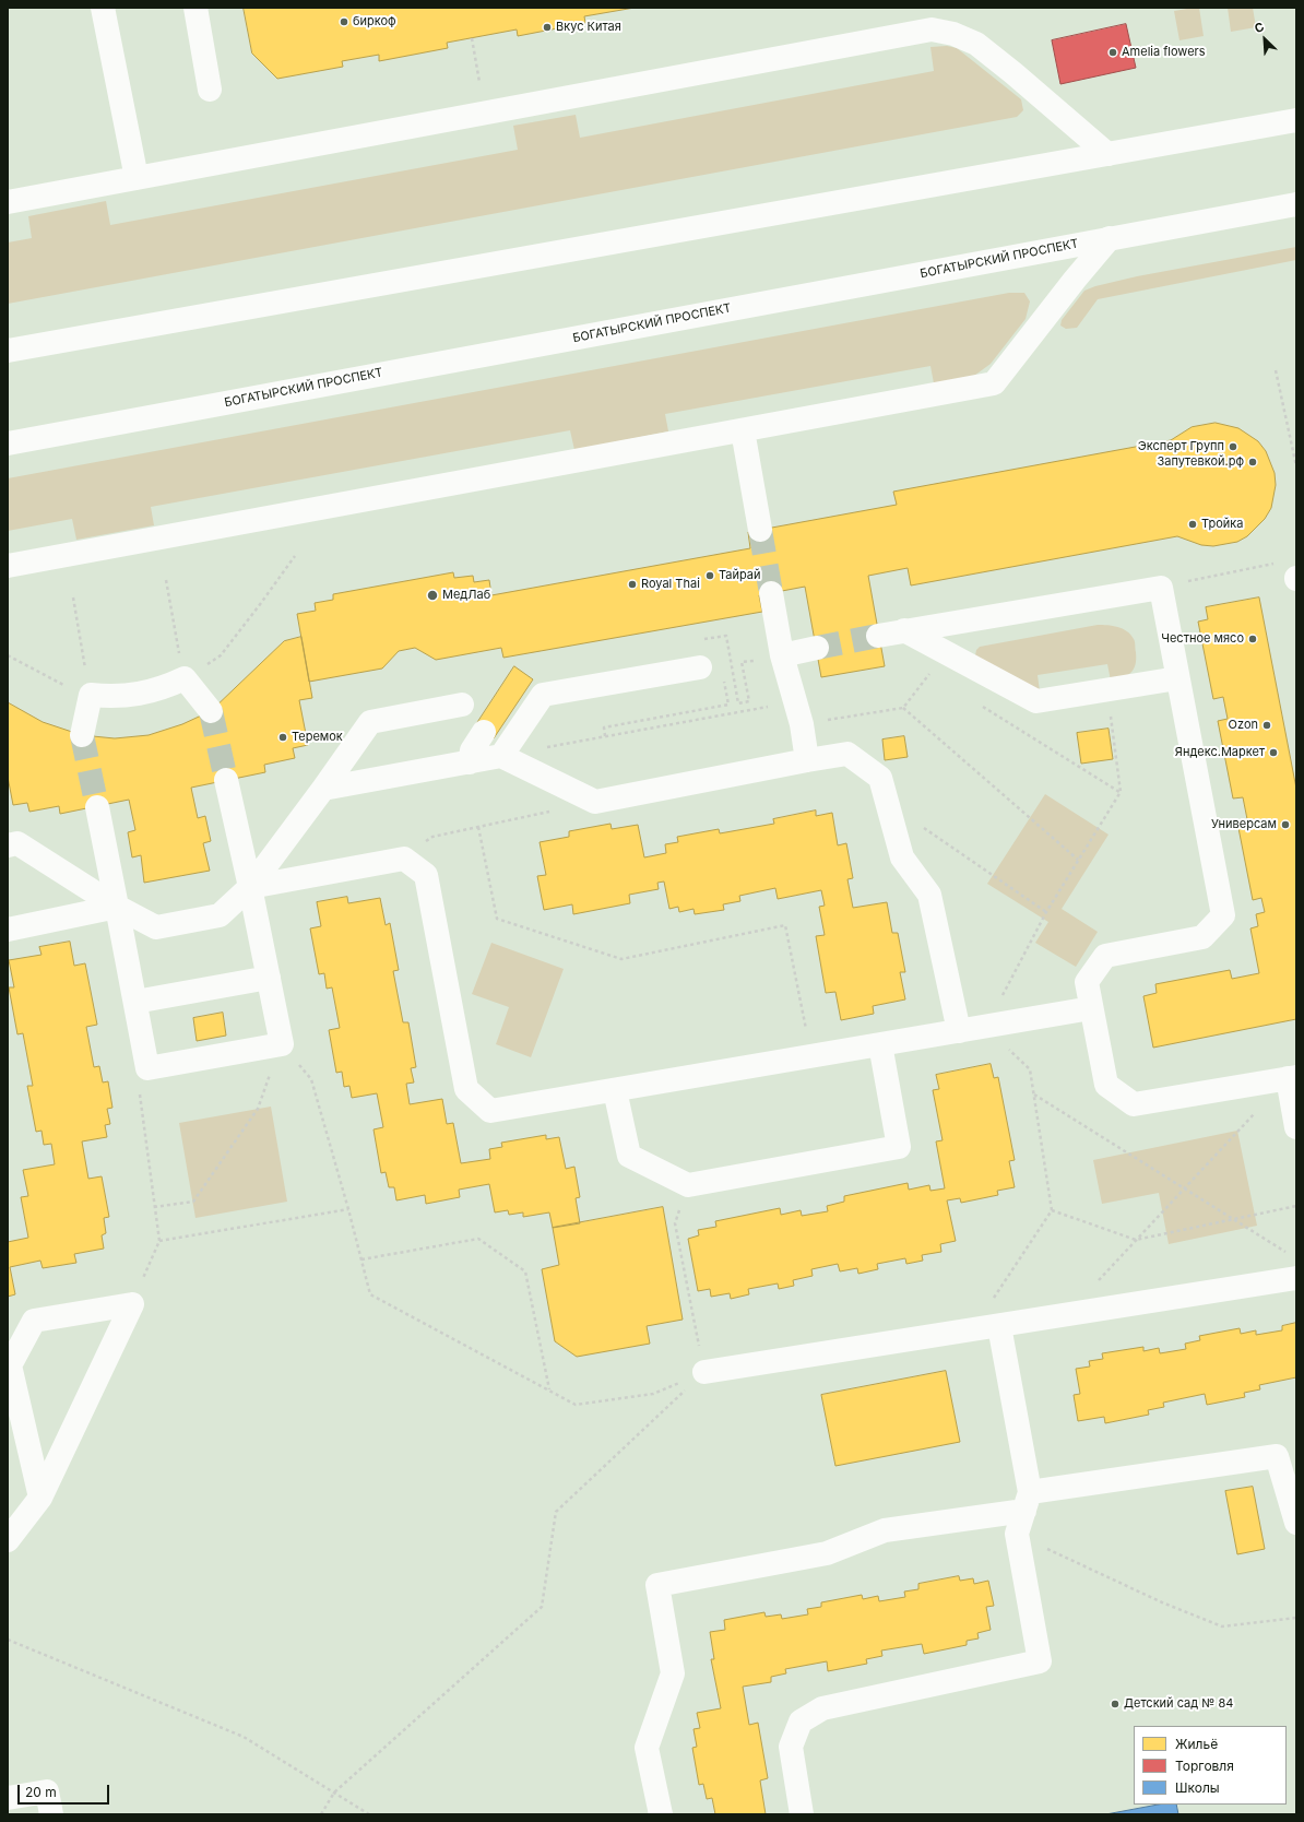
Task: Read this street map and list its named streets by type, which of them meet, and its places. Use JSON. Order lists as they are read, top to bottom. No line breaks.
{"streets":{"main road":["БОГАТЫРСКИЙ ПРОСПЕКТ"]},"places":["биркоф","Вкус Китая","Amelia flowers","Эксперт Групп","Запутевкой.рф","Тройка","Тайрай","Royal Thai","МедЛаб","Честное мясо","Ozon","Теремок","Яндекс.Маркет","Универсам","Детский сад № 84"],"legend":["Жильё","Торговля","Школы"],"scale_bar":"20 m","north":"top left"}
